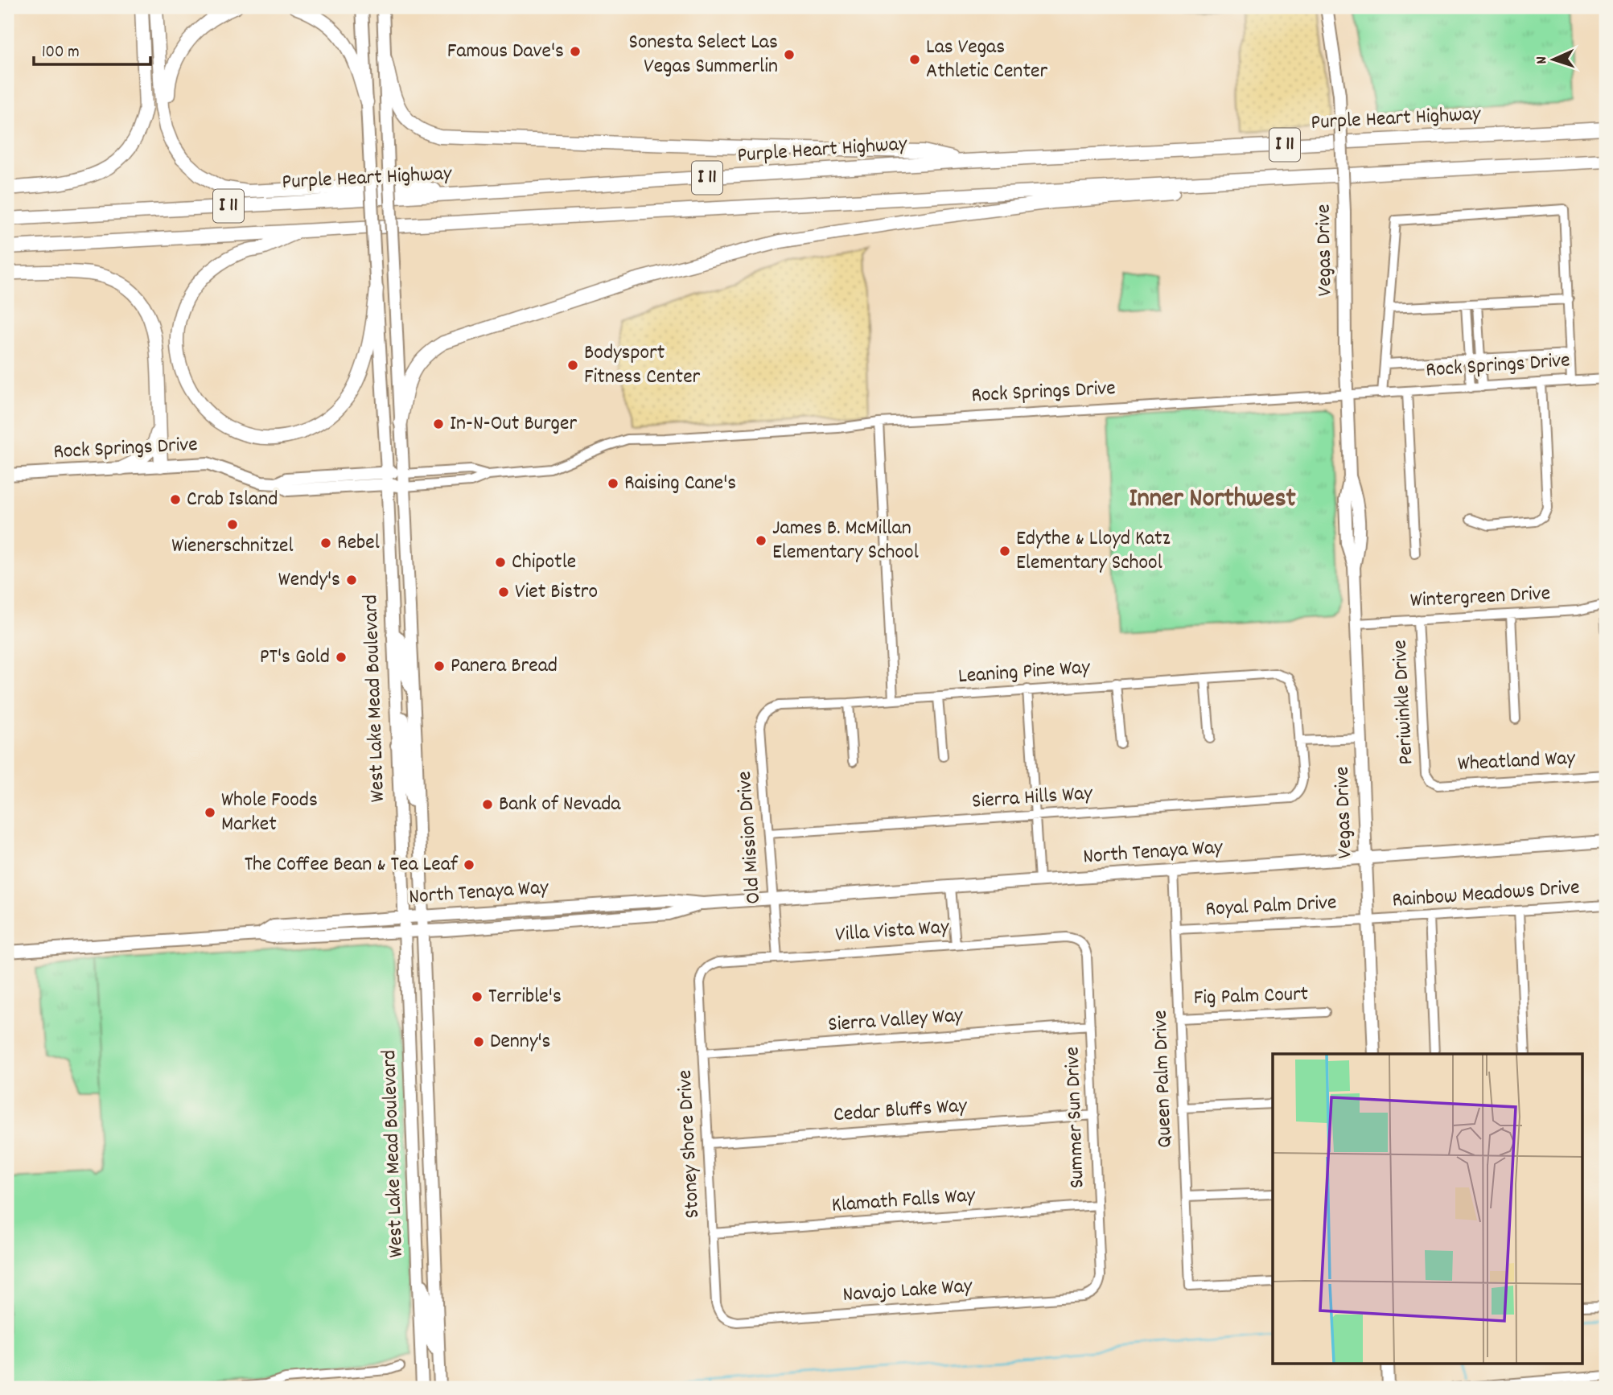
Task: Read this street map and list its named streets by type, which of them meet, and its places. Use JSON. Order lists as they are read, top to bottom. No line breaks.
{"streets":{"highway":["Purple Heart Highway","I 11"],"main road":["Vegas Drive","Rock Springs Drive","West Lake Mead Boulevard","North Tenaya Way"],"street":["Wintergreen Drive","Leaning Pine Way","Periwinkle Drive","Wheatland Way","Sierra Hills Way","Old Mission Drive","Rainbow Meadows Drive","Royal Palm Drive","Villa Vista Way","Fig Palm Court","Sierra Valley Way","Queen Palm Drive","Cedar Bluffs Way","Summer Sun Drive","Stoney Shore Drive","Klamath Falls Way","Navajo Lake Way"]},"crossings":[["Vegas Drive","Rock Springs Drive"],["Vegas Drive","Wintergreen Drive"],["Vegas Drive","North Tenaya Way"],["Vegas Drive","Rainbow Meadows Drive"],["Vegas Drive","Royal Palm Drive"],["Rock Springs Drive","West Lake Mead Boulevard"],["Wintergreen Drive","Periwinkle Drive"],["Leaning Pine Way","Sierra Hills Way"],["Leaning Pine Way","Old Mission Drive"],["West Lake Mead Boulevard","North Tenaya Way"],["Periwinkle Drive","Wheatland Way"],["Sierra Hills Way","Old Mission Drive"],["Old Mission Drive","North Tenaya Way"],["Old Mission Drive","Villa Vista Way"],["North Tenaya Way","Queen Palm Drive"],["Rainbow Meadows Drive","Royal Palm Drive"],["Royal Palm Drive","Queen Palm Drive"],["Villa Vista Way","Summer Sun Drive"],["Villa Vista Way","Stoney Shore Drive"],["Fig Palm Court","Queen Palm Drive"],["Sierra Valley Way","Summer Sun Drive"],["Sierra Valley Way","Stoney Shore Drive"],["Cedar Bluffs Way","Summer Sun Drive"],["Cedar Bluffs Way","Stoney Shore Drive"],["Summer Sun Drive","Klamath Falls Way"],["Summer Sun Drive","Navajo Lake Way"],["Stoney Shore Drive","Klamath Falls Way"],["Stoney Shore Drive","Navajo Lake Way"]],"districts":["Inner Northwest"],"places":["Famous Dave's","Sonesta Select Las Vegas Summerlin","Las Vegas Athletic Center","Bodysport Fitness Center","In-N-Out Burger","Raising Cane's","Crab Island","Wienerschnitzel","James B. McMillan Elementary School","Rebel","Edythe & Lloyd Katz Elementary School","Chipotle","Wendy's","Viet Bistro","PT's Gold","Panera Bread","Bank of Nevada","Whole Foods Market","The Coffee Bean & Tea Leaf","Terrible's","Denny's"],"scale_bar":"100 m","north":"left"}
